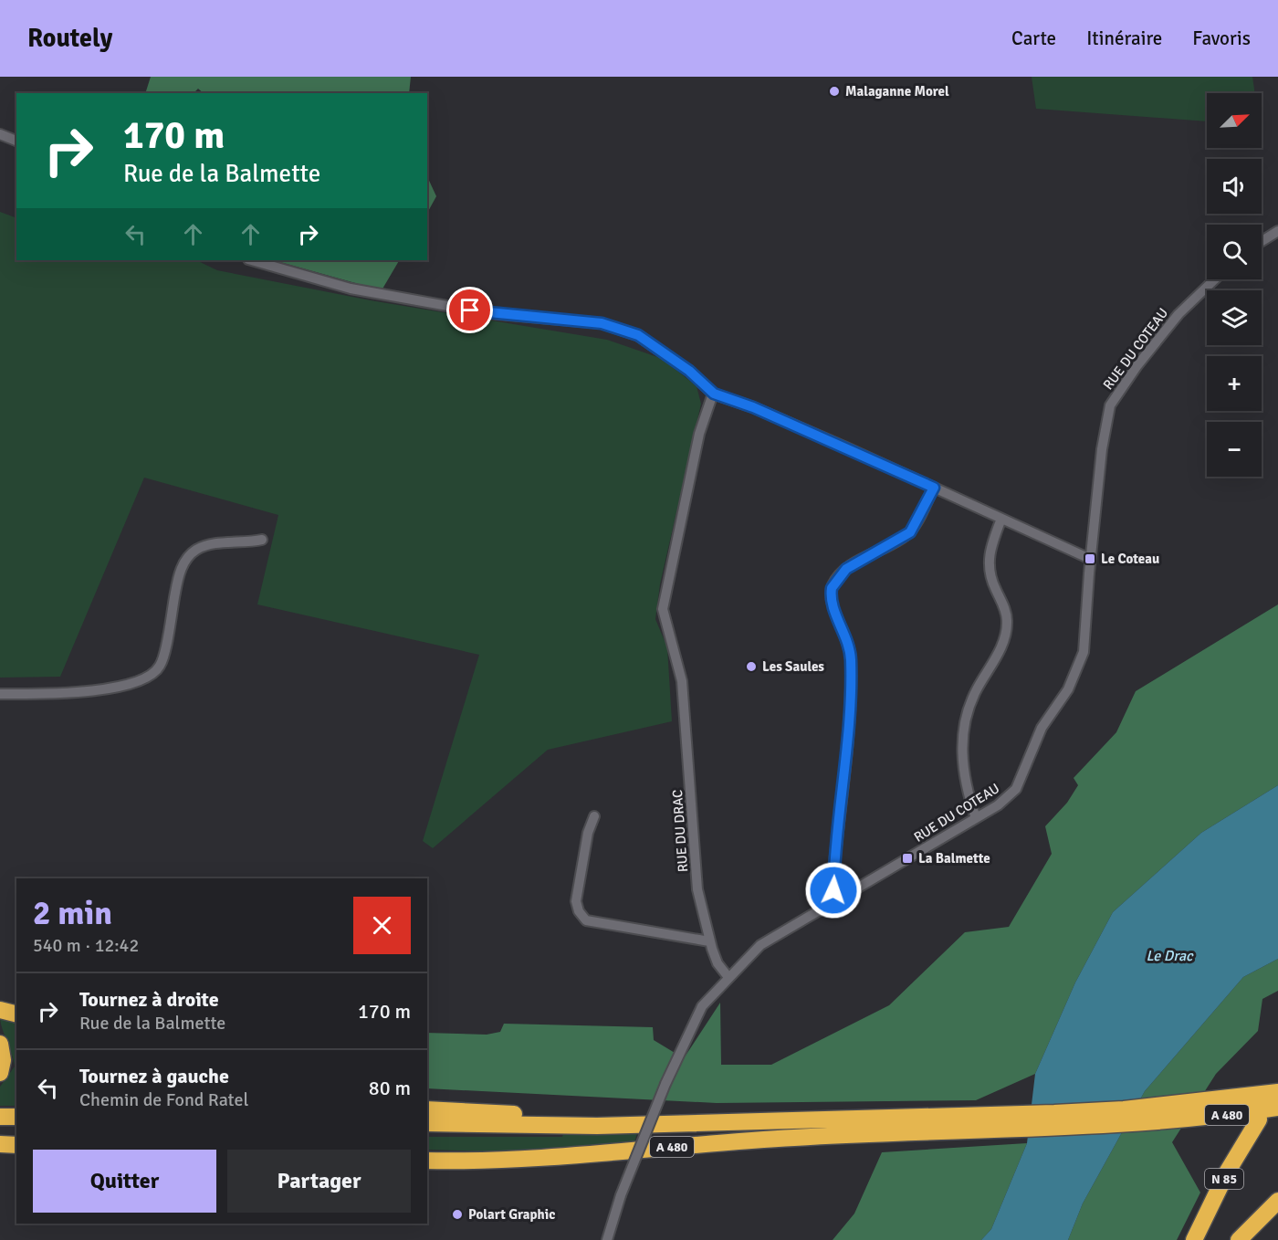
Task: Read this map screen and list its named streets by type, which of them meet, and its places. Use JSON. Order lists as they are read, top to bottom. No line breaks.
{"streets":{"highway":["A 480","N 85"],"street":["RUE DU COTEAU","RUE DU DRAC"]},"crossings":[["RUE DU COTEAU","RUE DU DRAC"]],"water":["Le Drac"],"places":{"other":["Malaganne Morel","Les Saules","Polart Graphic"],"transit":["Le Coteau","La Balmette"]},"north":"top right","page":{"header":"Routely","nav":["Carte","Itinéraire","Favoris"],"map_buttons":["+","−"],"turn":["170 m","Rue de la Balmette"],"heading":["2 min","540 m · 12:42"],"list":[{"name":"Tournez à droite","note":"Rue de la Balmette","value":"170 m"},{"name":"Tournez à gauche","note":"Chemin de Fond Ratel","value":"80 m"}],"buttons":["Quitter","Partager"]}}
